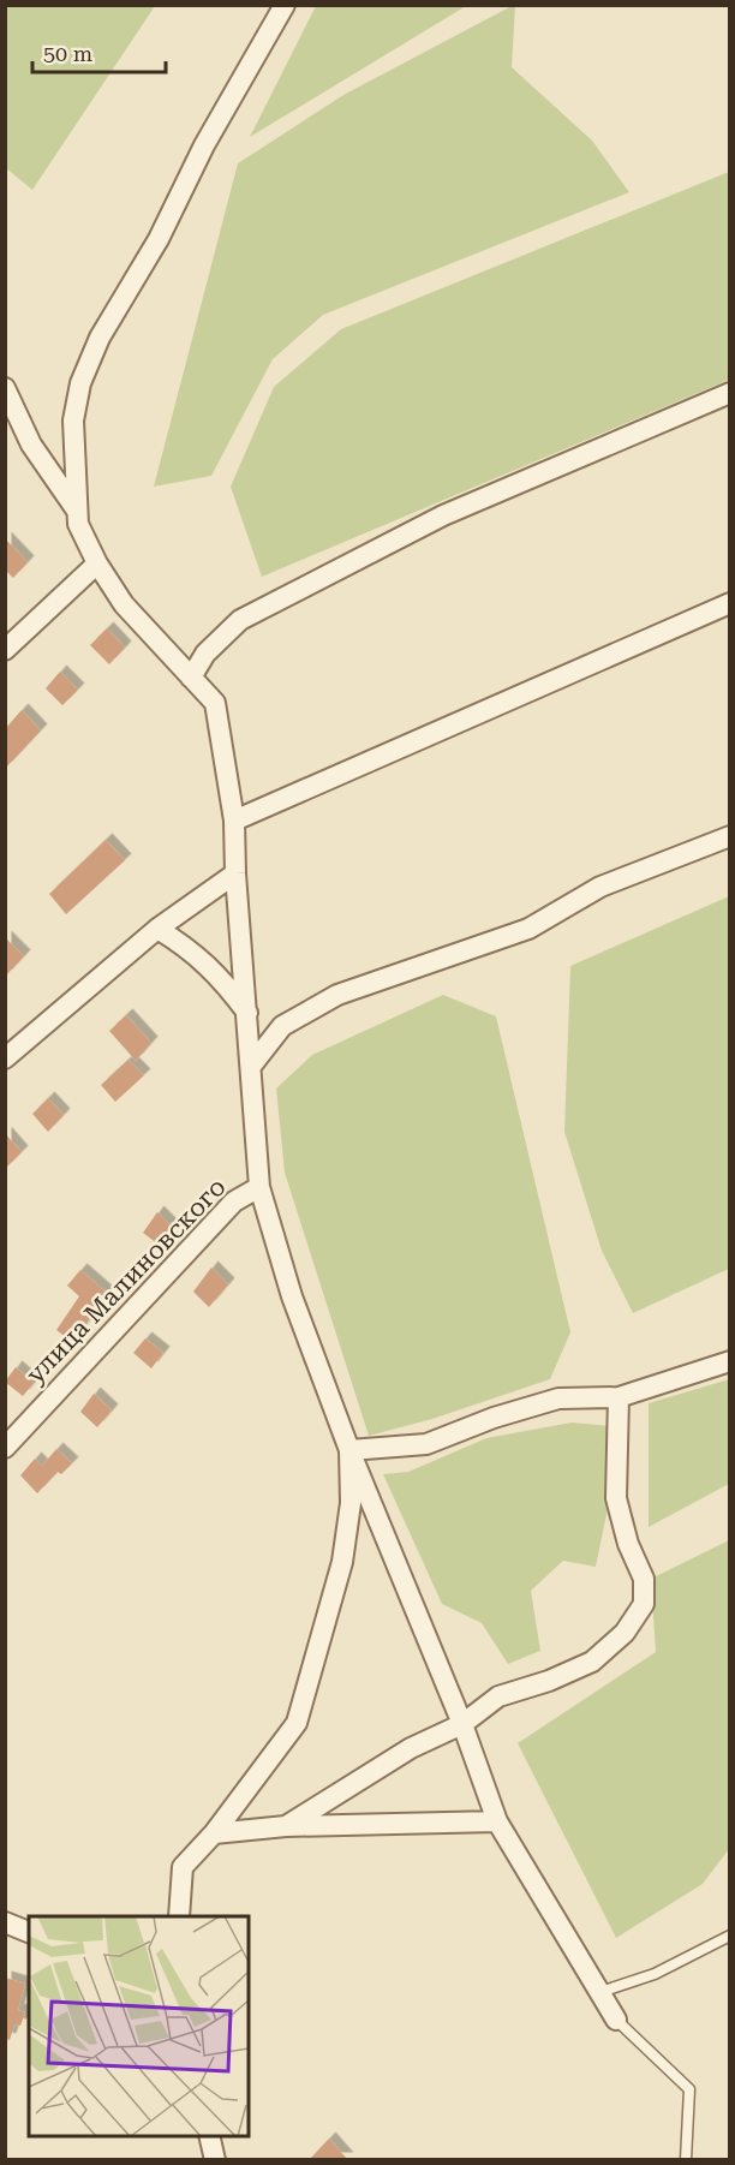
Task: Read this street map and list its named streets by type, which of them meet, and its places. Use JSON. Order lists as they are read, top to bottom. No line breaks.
{"streets":{"street":["улица Малиновского"]},"scale_bar":"50 m"}
